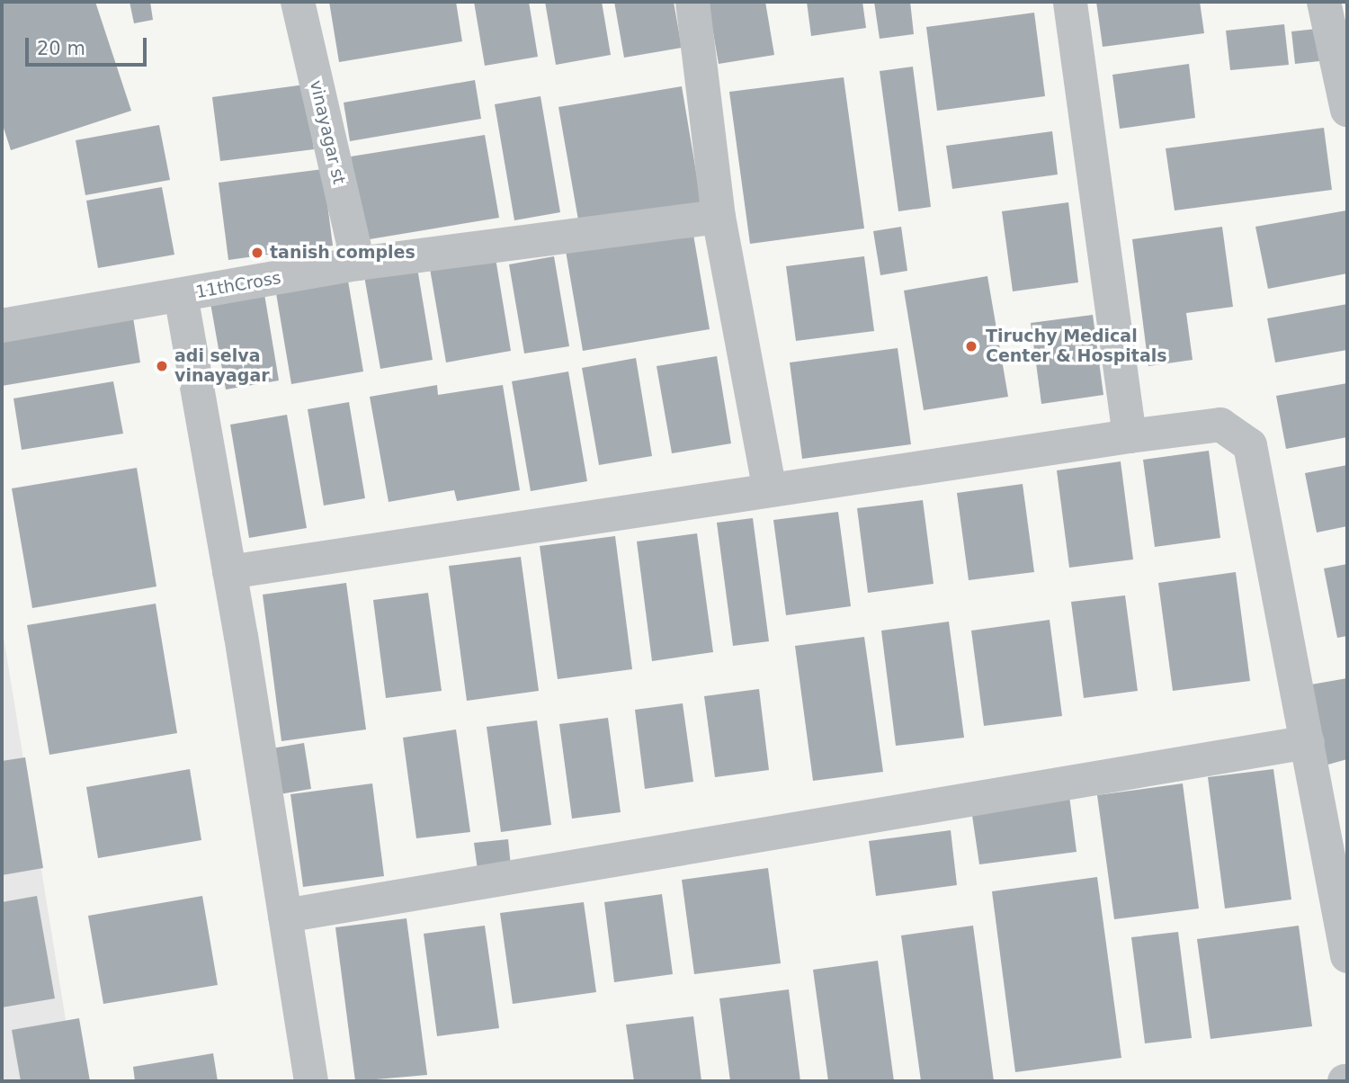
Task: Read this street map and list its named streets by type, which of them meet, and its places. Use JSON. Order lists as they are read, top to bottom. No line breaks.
{"streets":{"street":["vinayagar st","11thCross"]},"crossings":[["vinayagar st","11thCross"]],"places":["tanish comples","Tiruchy Medical Center & Hospitals","adi selva vinayagar"],"scale_bar":"20 m"}
